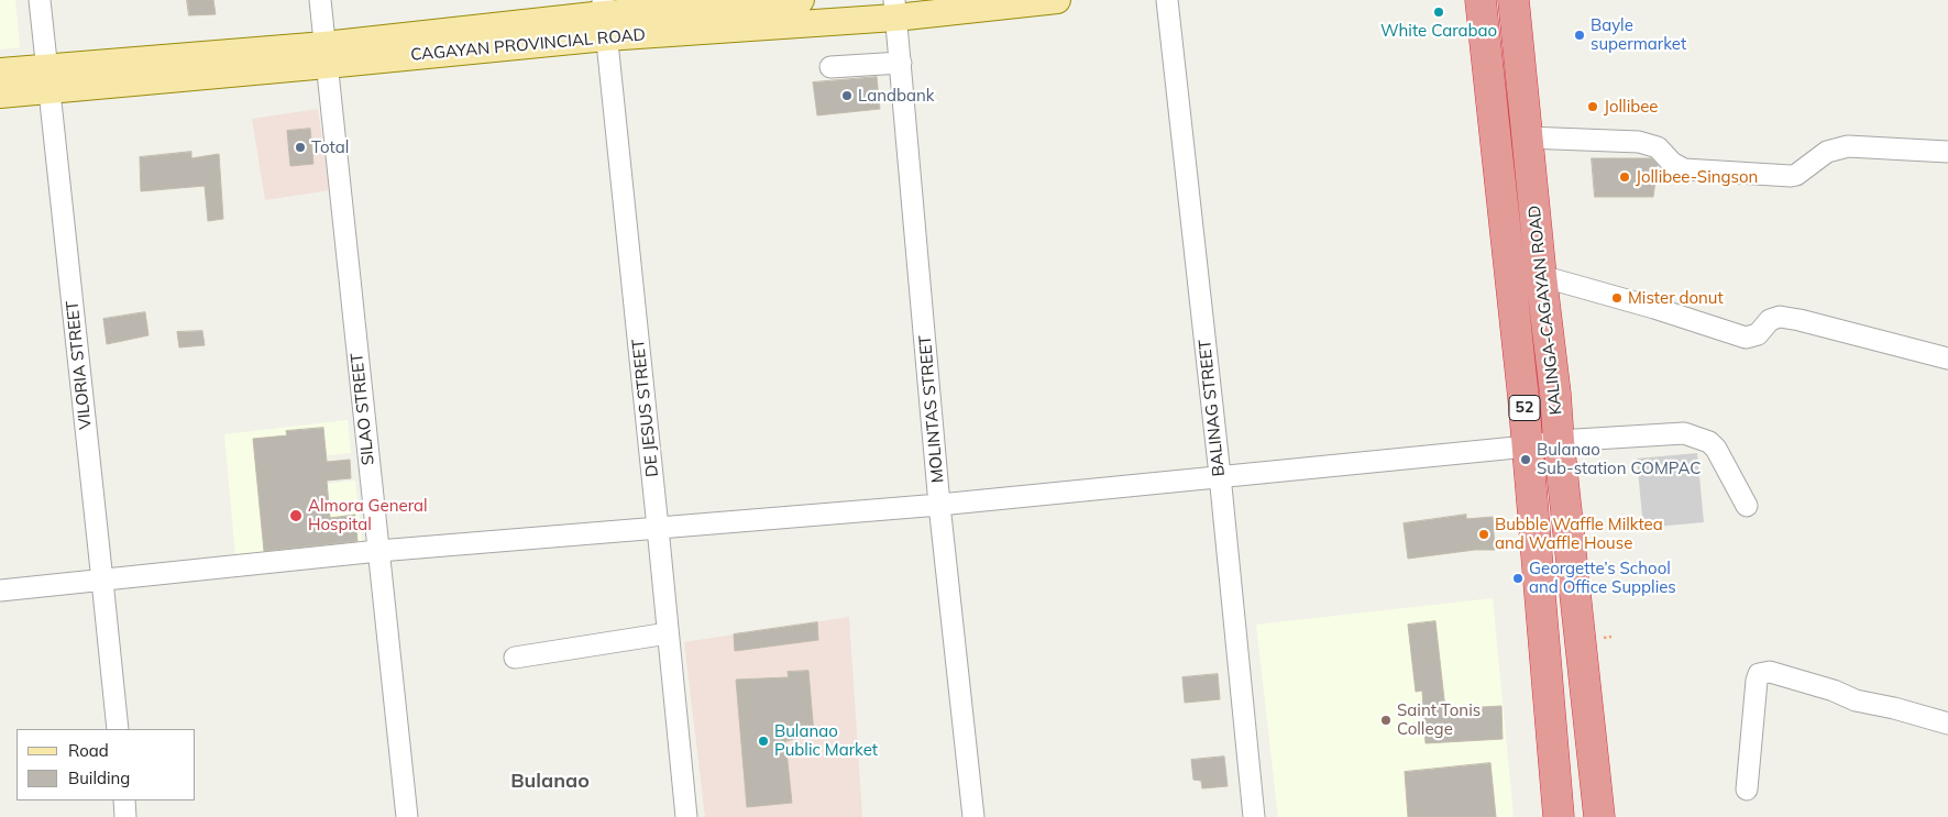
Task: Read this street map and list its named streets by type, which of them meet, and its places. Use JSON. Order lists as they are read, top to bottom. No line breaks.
{"streets":{"highway":["KALINGA-CAGAYAN ROAD","52"],"main road":["CAGAYAN PROVINCIAL ROAD"],"street":["VILORIA STREET","DE JESUS STREET","BALINAG STREET","SILAO STREET","MOLINTAS STREET"]},"crossings":[["CAGAYAN PROVINCIAL ROAD","VILORIA STREET"],["CAGAYAN PROVINCIAL ROAD","DE JESUS STREET"],["CAGAYAN PROVINCIAL ROAD","SILAO STREET"],["CAGAYAN PROVINCIAL ROAD","MOLINTAS STREET"]],"districts":["Bulanao"],"places":["White Carabao","Bayle supermarket","Landbank","Jollibee","Total","Jollibee-Singson","Mister donut","Bulanao Sub-station COMPAC","Almora General Hospital","Bubble Waffle Milktea and Waffle House","Georgette’s School and Office Supplies","Saint Tonis College","Bulanao Public Market"],"legend":["Road","Building"]}
